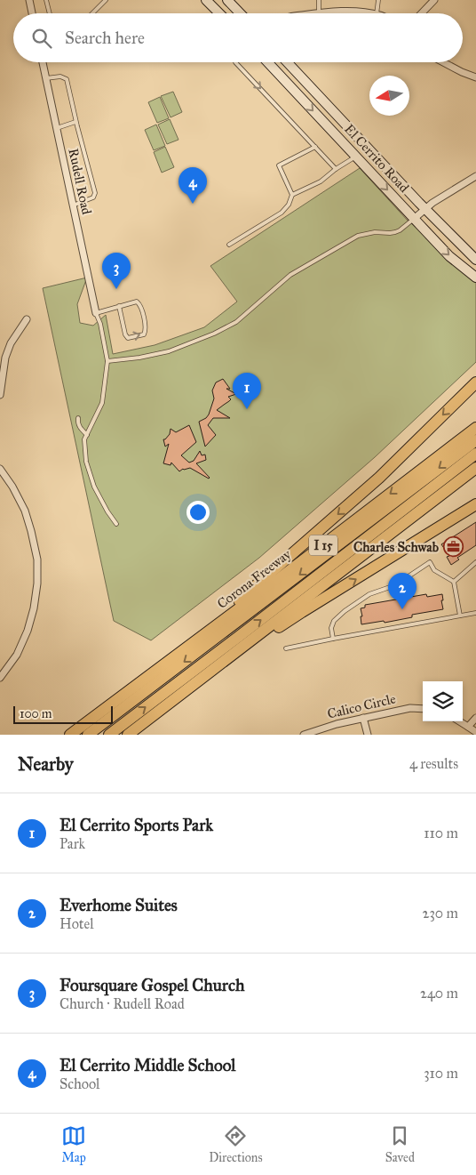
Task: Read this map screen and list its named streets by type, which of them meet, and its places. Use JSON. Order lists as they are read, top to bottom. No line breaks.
{"streets":{"highway":["I 15","Corona Freeway"],"main road":["El Cerrito Road"],"street":["Rudell Road","Calico Circle"]},"places":{"office":["Charles Schwab"]},"scale_bar":"100 m","north":"left","page":{"search":"Search here","pins":["4","3","1","2"],"scale":"100 m","heading":["Nearby","4 results"],"list":[{"mark":"1","name":"El Cerrito Sports Park","note":"Park","value":"110 m"},{"mark":"2","name":"Everhome Suites","note":"Hotel","value":"230 m"},{"mark":"3","name":"Foursquare Gospel Church","note":"Church · Rudell Road","value":"240 m"},{"mark":"4","name":"El Cerrito Middle School","note":"School","value":"310 m"}],"nav":["Map","Directions","Saved"]}}
